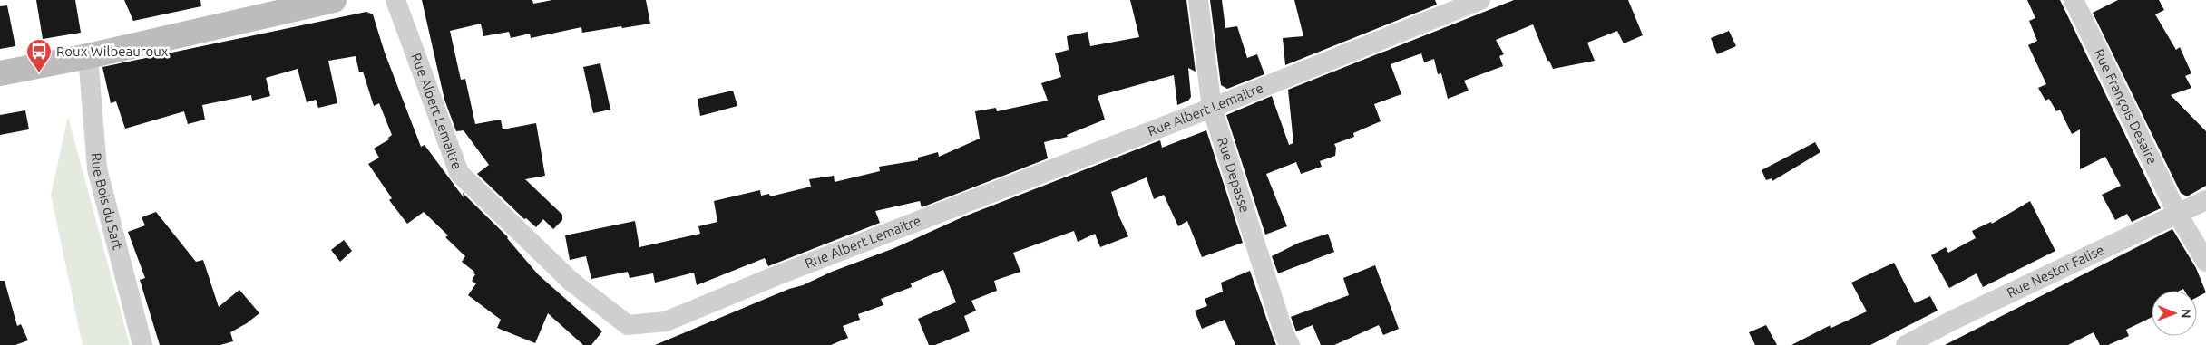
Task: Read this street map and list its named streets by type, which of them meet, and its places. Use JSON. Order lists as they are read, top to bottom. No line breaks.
{"streets":{"street":["Rue François Desaire","Rue Albert Lemaitre","Rue Depasse","Rue Bois du Sart","Rue Nestor Falise"]},"crossings":[["Rue François Desaire","Rue Nestor Falise"],["Rue Albert Lemaitre","Rue Depasse"]],"places":{"bus stop":["Roux Wilbeauroux"]},"north":"right"}
